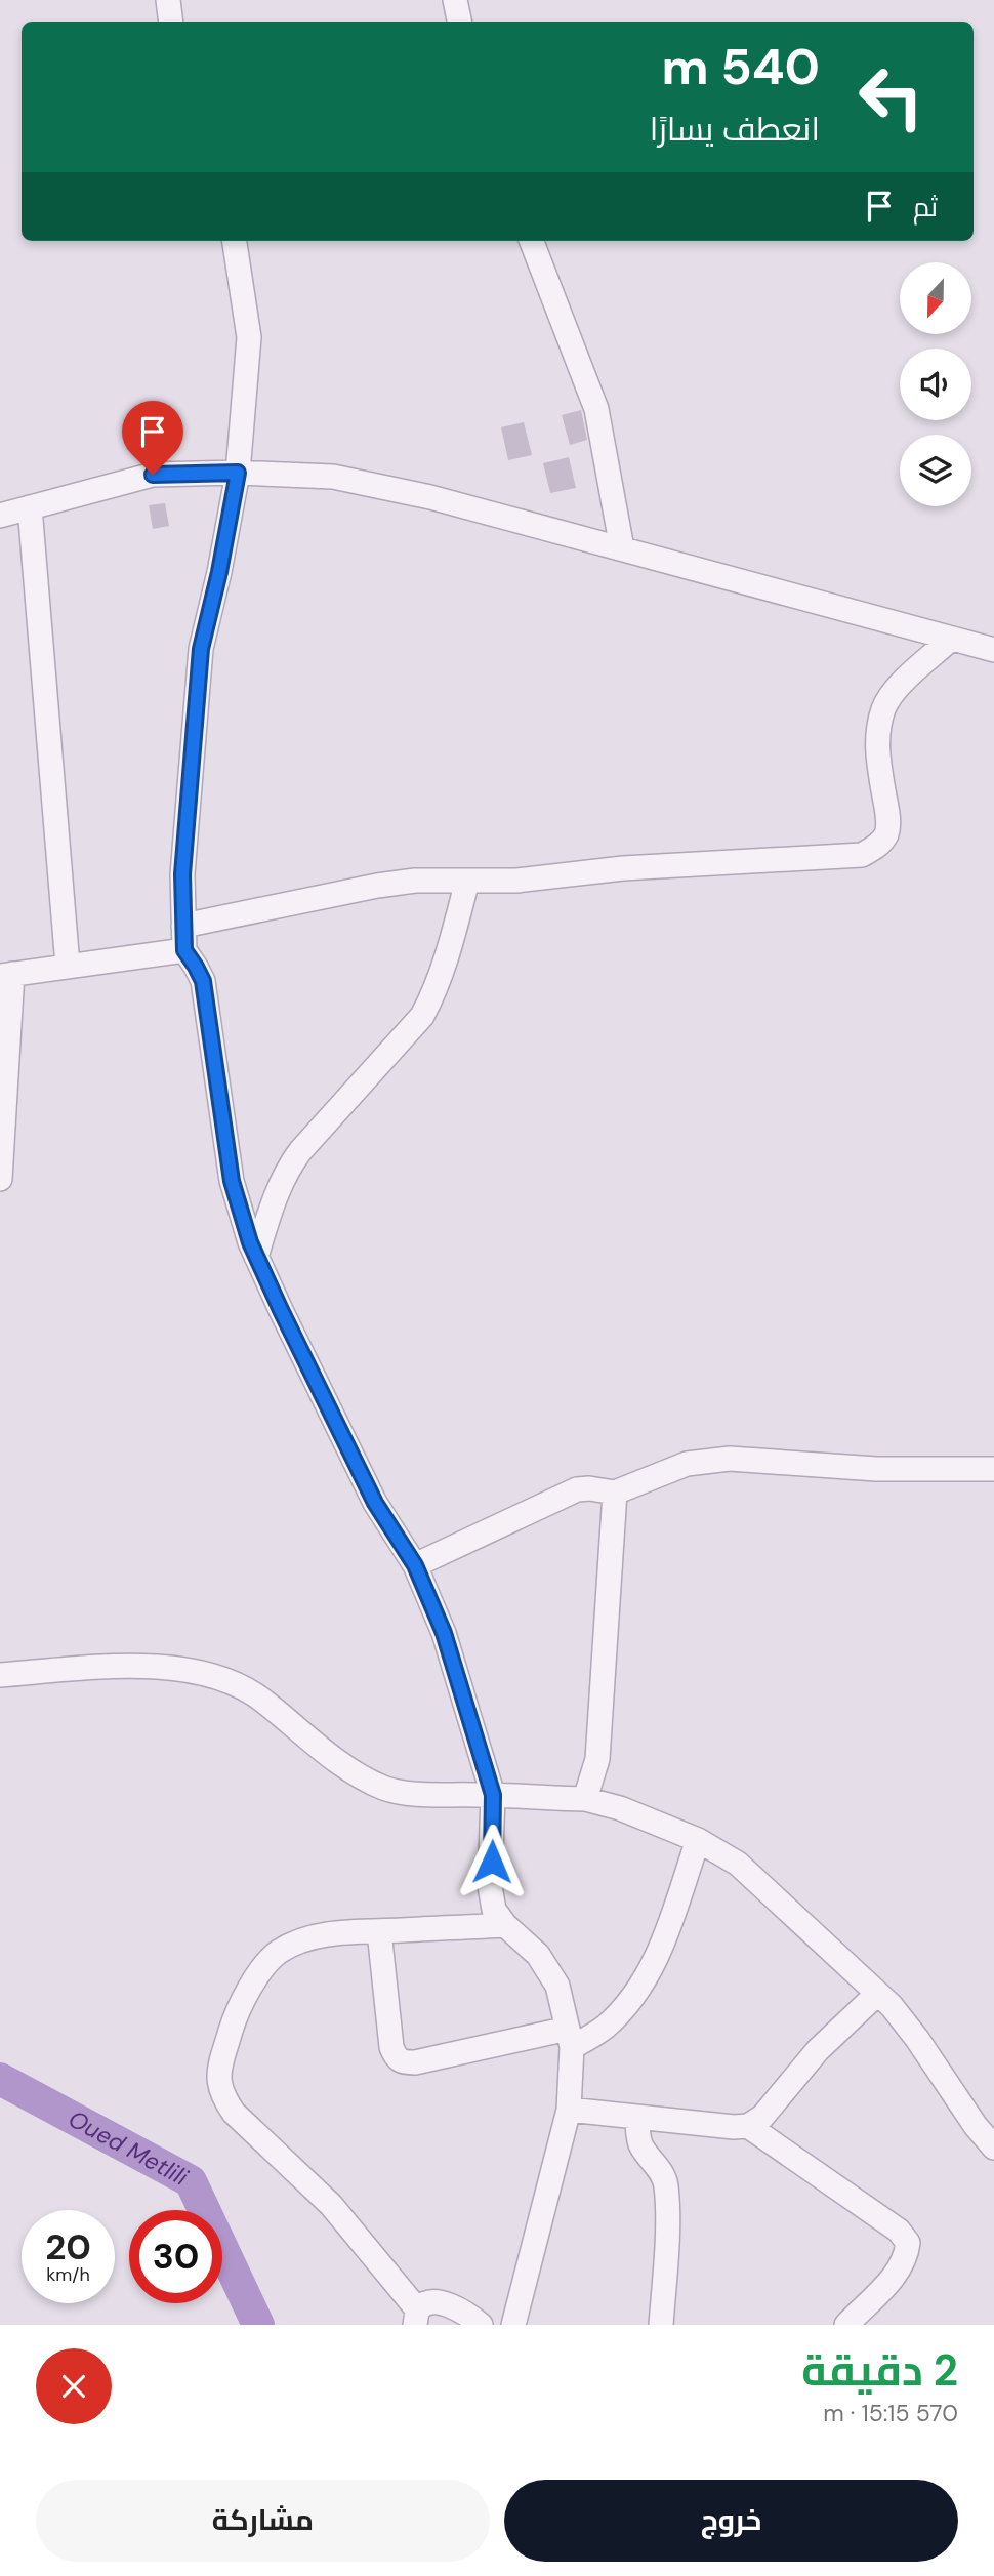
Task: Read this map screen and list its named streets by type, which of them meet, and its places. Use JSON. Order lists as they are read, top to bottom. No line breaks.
{"water":["Oued Metlili"],"north":"bottom","page":{"turn":["540 m","انعطف يسارًا"],"then":"ثم","speed":"20 km/h","limit":"30","heading":["2 دقيقة","570 m · 15:15"],"buttons":["خروج","مشاركة"]}}
